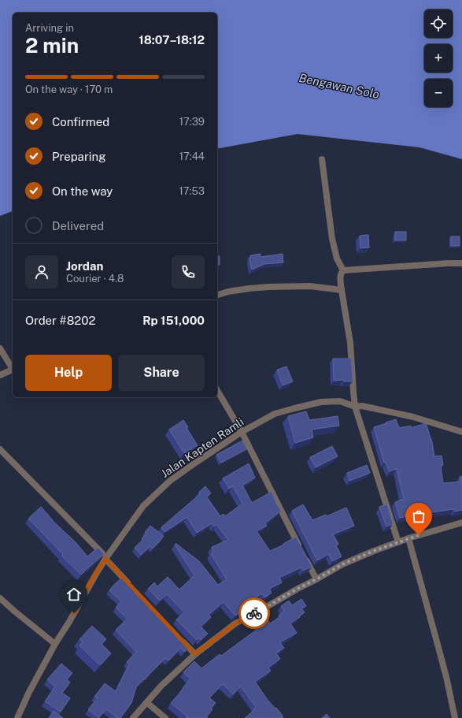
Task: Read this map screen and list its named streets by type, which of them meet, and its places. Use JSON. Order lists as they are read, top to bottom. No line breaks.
{"streets":{"street":["Jalan Kapten Ramli"]},"water":["Bengawan Solo"],"page":{"map_buttons":["+","−"],"heading":["2 min","Arriving in","18:07–18:12"],"panel":["Jordan","Courier · 4.8","Order #8202","Rp 151,000"],"bar":"On the way · 170 m","list":[["Confirmed","17:39"],["Preparing","17:44"],["On the way","17:53"],"Delivered"],"buttons":["Help","Share"]}}
